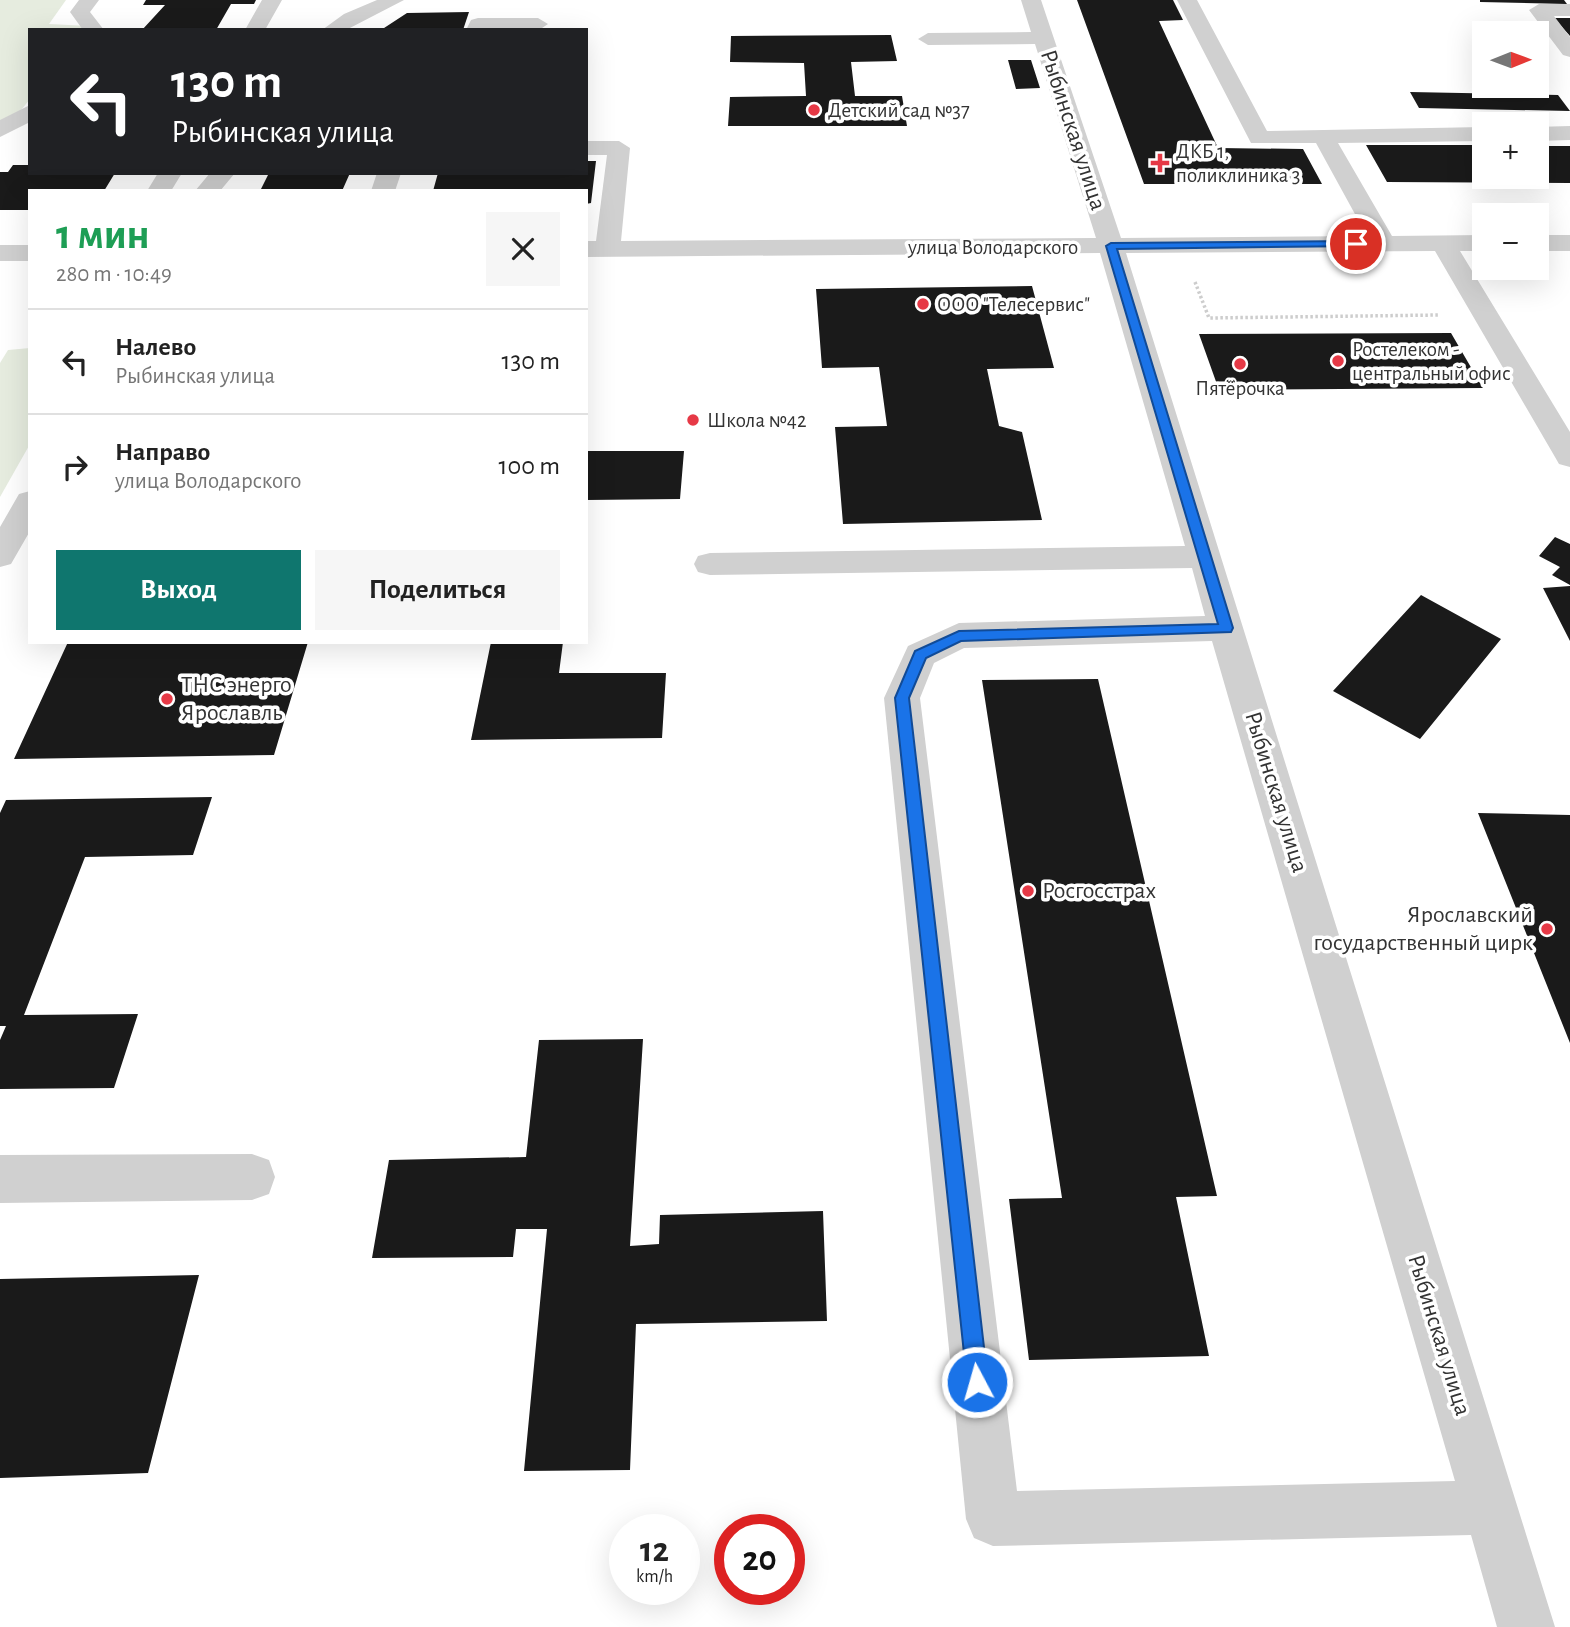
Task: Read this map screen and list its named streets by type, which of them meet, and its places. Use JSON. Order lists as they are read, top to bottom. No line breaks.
{"streets":{"street":["Рыбинская улица","улица Володарского"]},"crossings":[["Рыбинская улица","улица Володарского"]],"places":{"other":["Детский сад №37","ООО \"Телесервис\"","Ростелеком - центральный офис","Пятёрочка","Школа №42","ТНС энерго Ярославль","Росгосстрах","Ярославский государственный цирк"],"health":["ДКБ 1, поликлиника 3"]},"north":"right","page":{"map_buttons":["+","−"],"turn":["130 m","Рыбинская улица"],"heading":["1 мин","280 m · 10:49"],"list":[{"name":"Налево","note":"Рыбинская улица","value":"130 m"},{"name":"Направо","note":"улица Володарского","value":"100 m"}],"buttons":["Выход","Поделиться"],"speed":"12 km/h","limit":"20"}}
